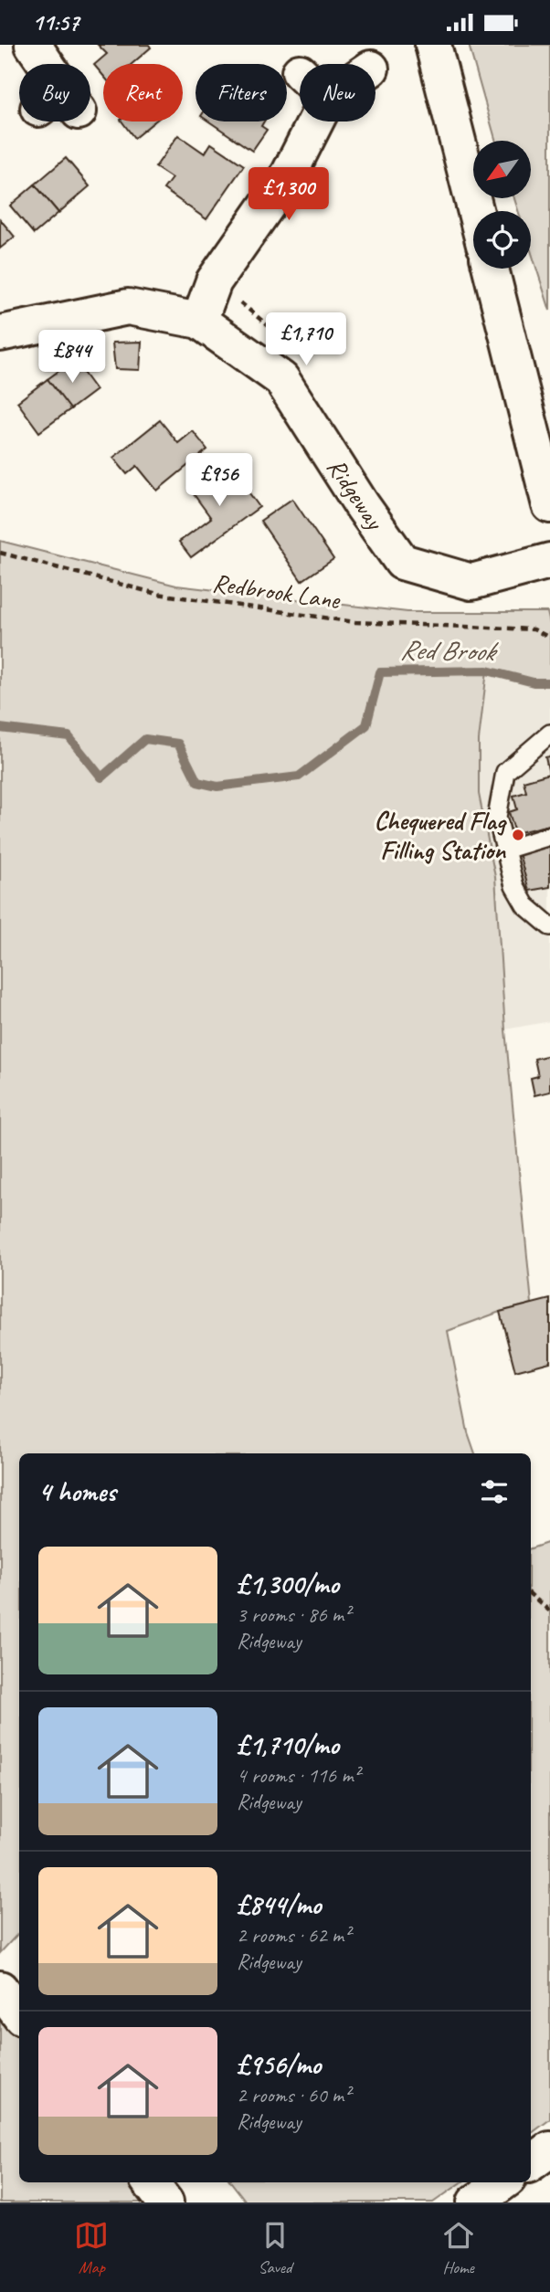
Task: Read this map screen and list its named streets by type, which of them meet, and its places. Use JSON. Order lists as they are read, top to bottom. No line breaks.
{"streets":{"street":["Ridgeway"],"path":["Redbrook Lane"]},"water":["Red Brook"],"places":["Chequered Flag Filling Station"],"north":"bottom left","page":{"status":"11:57","chip":["Buy","Rent","Filters","New"],"price":["£1,300","£1,710","£844","£956"],"heading":"4 homes","list":[{"name":"£1,300/mo","note":"3 rooms · 86 m² · Ridgeway"},{"name":"£1,710/mo","note":"4 rooms · 116 m² · Ridgeway"},{"name":"£844/mo","note":"2 rooms · 62 m² · Ridgeway"},{"name":"£956/mo","note":"2 rooms · 60 m² · Ridgeway"}],"tabs":["Map","Saved","Home"]}}
